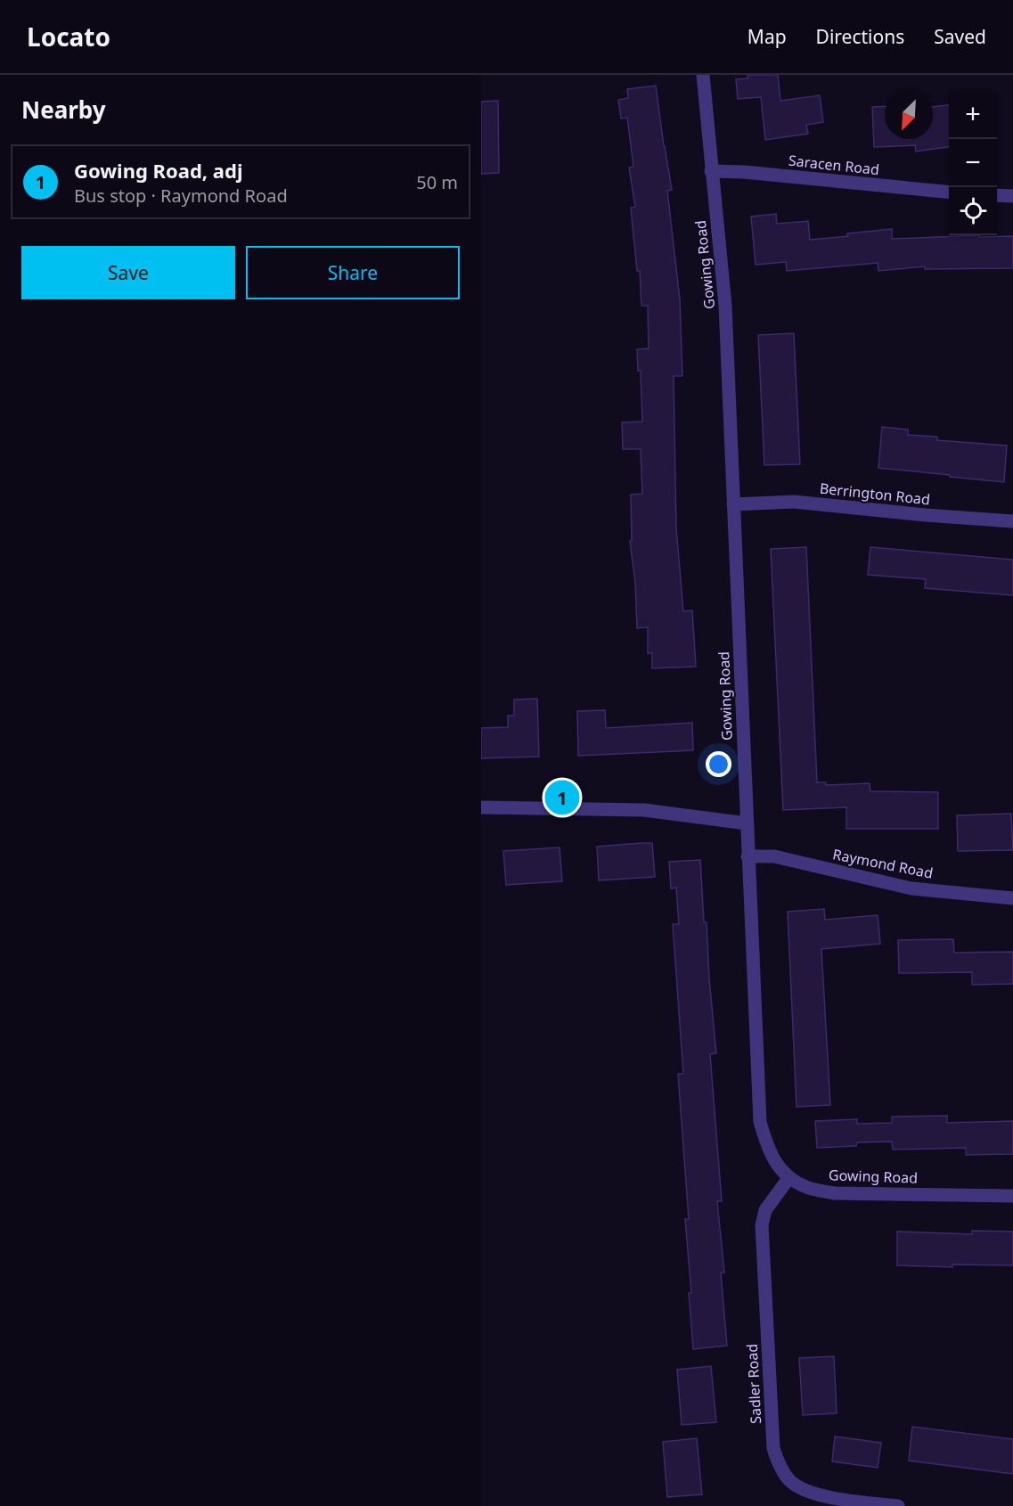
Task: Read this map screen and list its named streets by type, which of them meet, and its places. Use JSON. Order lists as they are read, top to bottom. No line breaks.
{"streets":{"street":["Saracen Road","Gowing Road","Berrington Road","Raymond Road","Sadler Road"]},"crossings":[["Saracen Road","Gowing Road"],["Gowing Road","Berrington Road"],["Gowing Road","Raymond Road"],["Gowing Road","Sadler Road"]],"north":"bottom left","page":{"header":"Locato","nav":["Map","Directions","Saved"],"heading":"Nearby","map_buttons":["+","−"],"list":[{"mark":"1","name":"Gowing Road, adj","note":"Bus stop · Raymond Road","value":"50 m"}],"buttons":["Save","Share"],"pins":"1"}}
